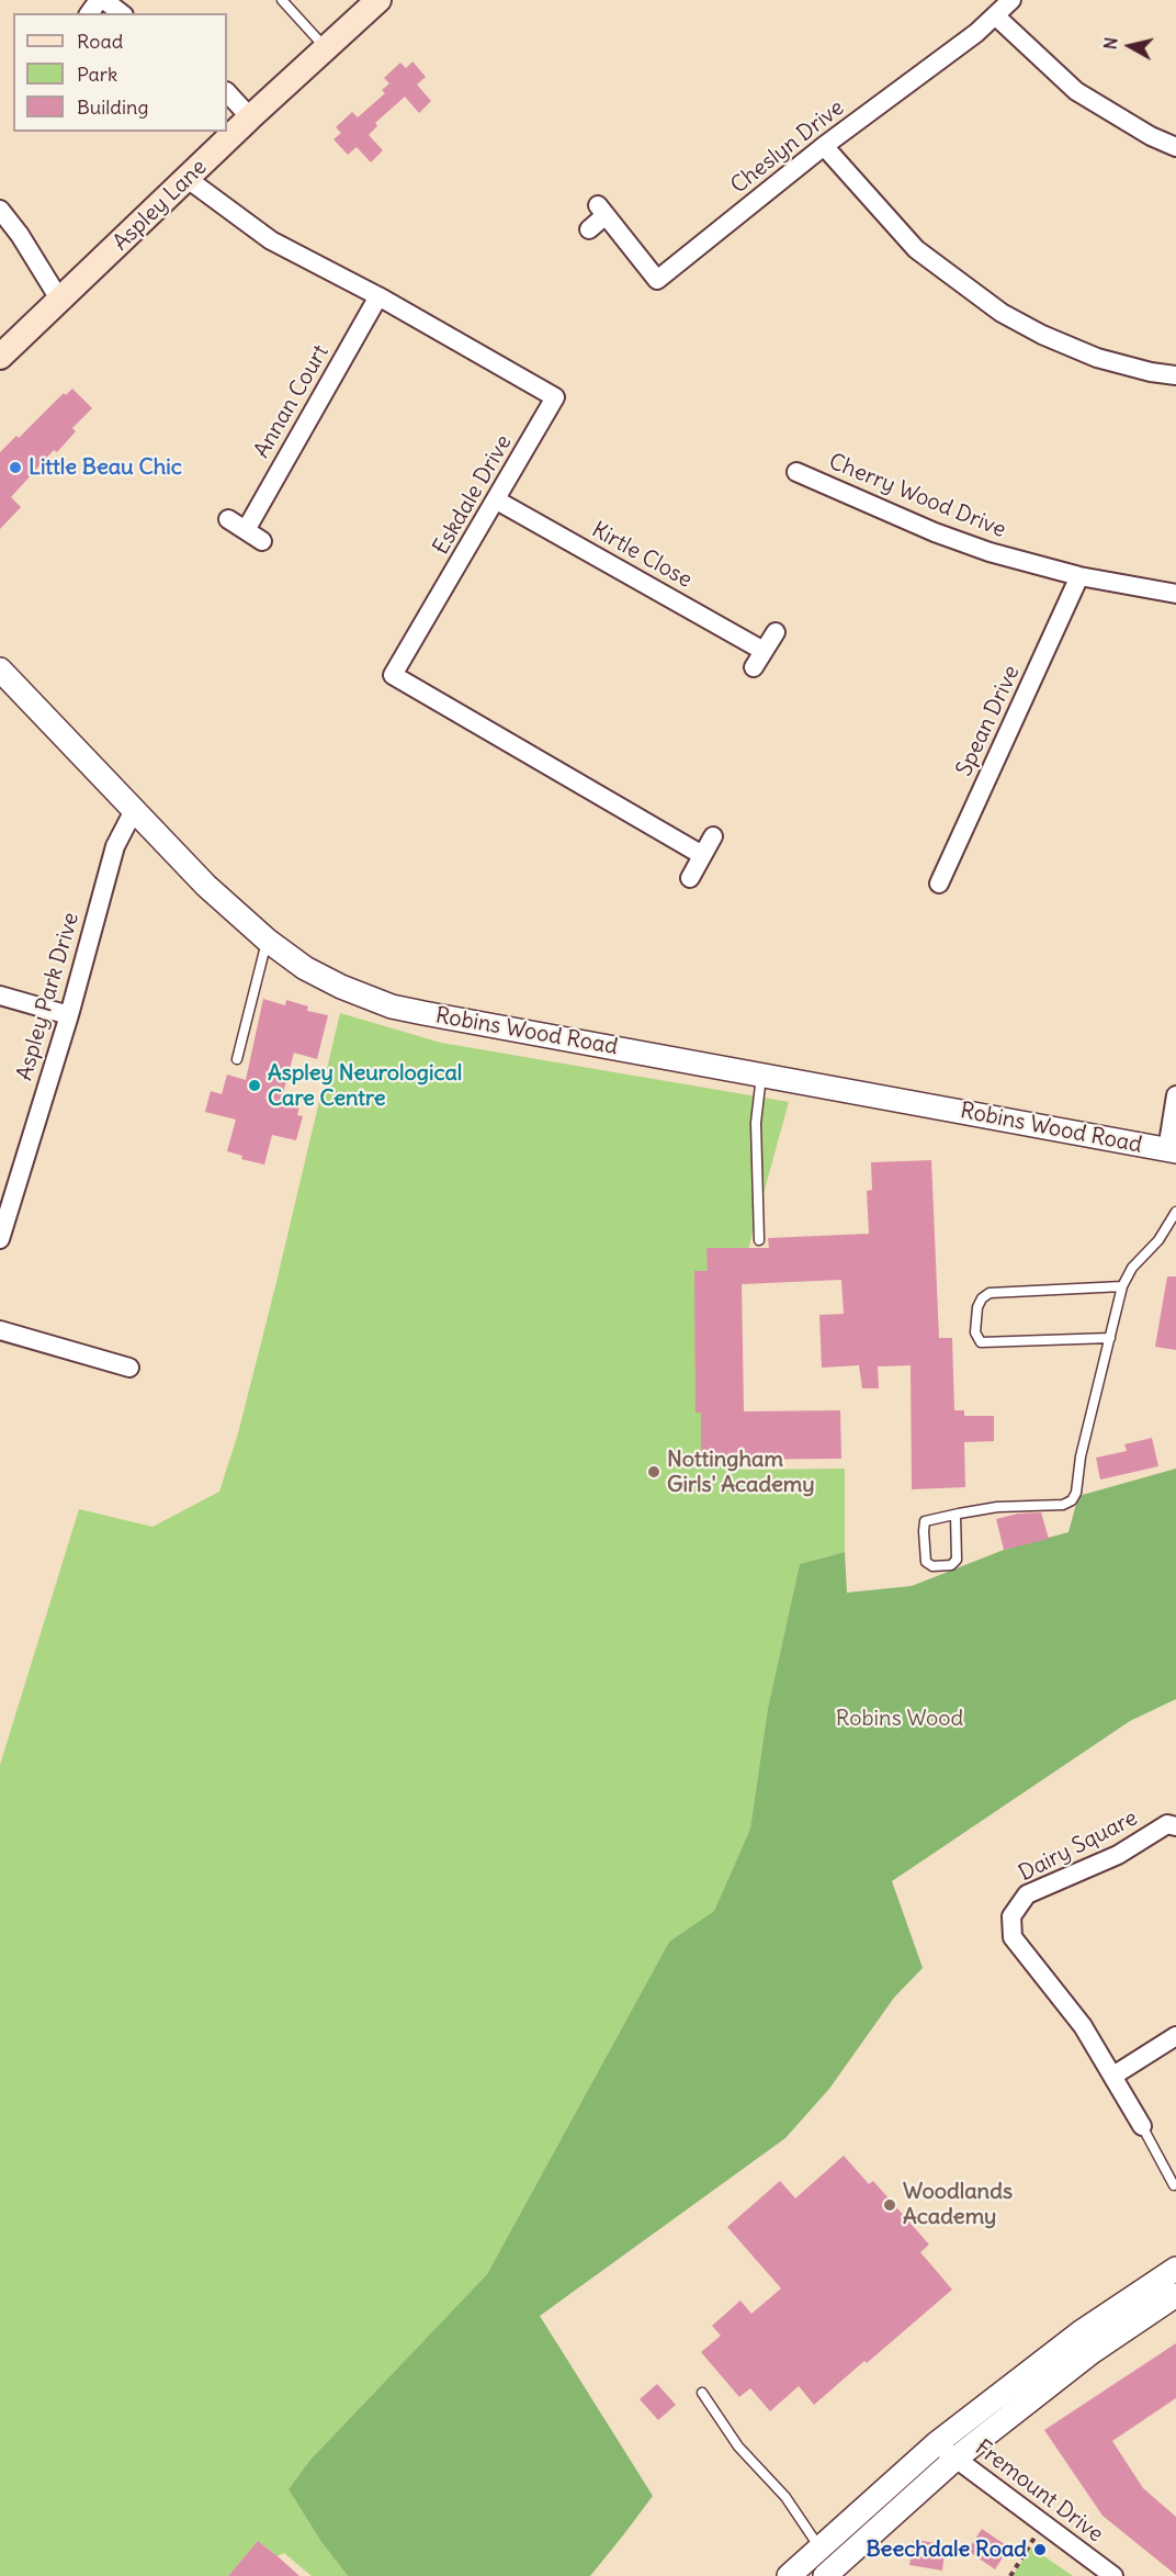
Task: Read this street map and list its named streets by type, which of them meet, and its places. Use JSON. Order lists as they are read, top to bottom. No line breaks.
{"streets":{"main road":["Aspley Lane"],"street":["Cheslyn Drive","Annan Court","Eskdale Drive","Cherry Wood Drive","Kirtle Close","Spean Drive","Aspley Park Drive","Robins Wood Road","Dairy Square","Fremount Drive"]},"crossings":[["Aspley Lane","Eskdale Drive"],["Annan Court","Eskdale Drive"],["Eskdale Drive","Kirtle Close"],["Cherry Wood Drive","Spean Drive"],["Aspley Park Drive","Robins Wood Road"]],"parks":["Robins Wood"],"places":["Little Beau Chic","Aspley Neurological Care Centre","Nottingham Girls' Academy","Woodlands Academy","Beechdale Road"],"legend":["Road","Park","Building"],"north":"left"}
